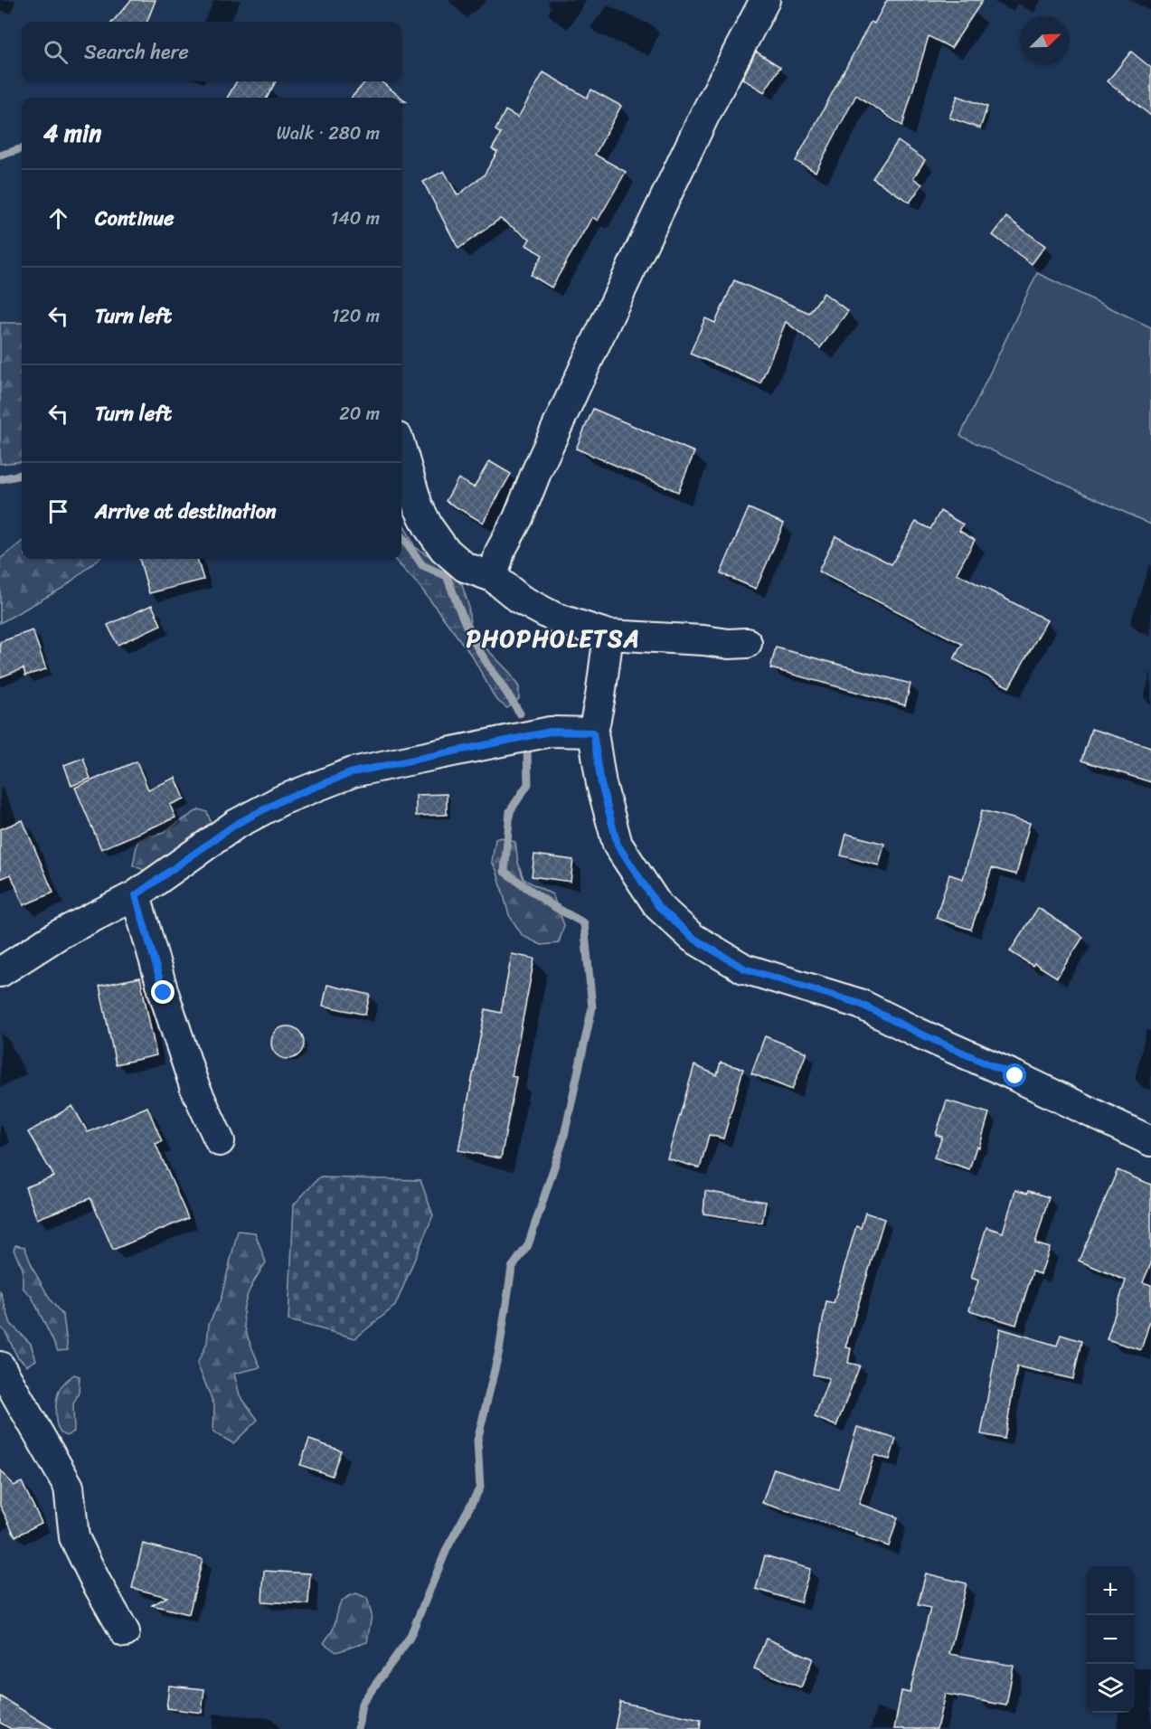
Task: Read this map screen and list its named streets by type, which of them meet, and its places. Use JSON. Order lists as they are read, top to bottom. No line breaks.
{"districts":["PHOPHOLETSA"],"north":"top right","page":{"search":"Search here","heading":["4 min","Walk · 280 m"],"list":[["Continue","140 m"],["Turn left","120 m"],["Turn left","20 m"],"Arrive at destination"],"map_buttons":["+","−"]}}
